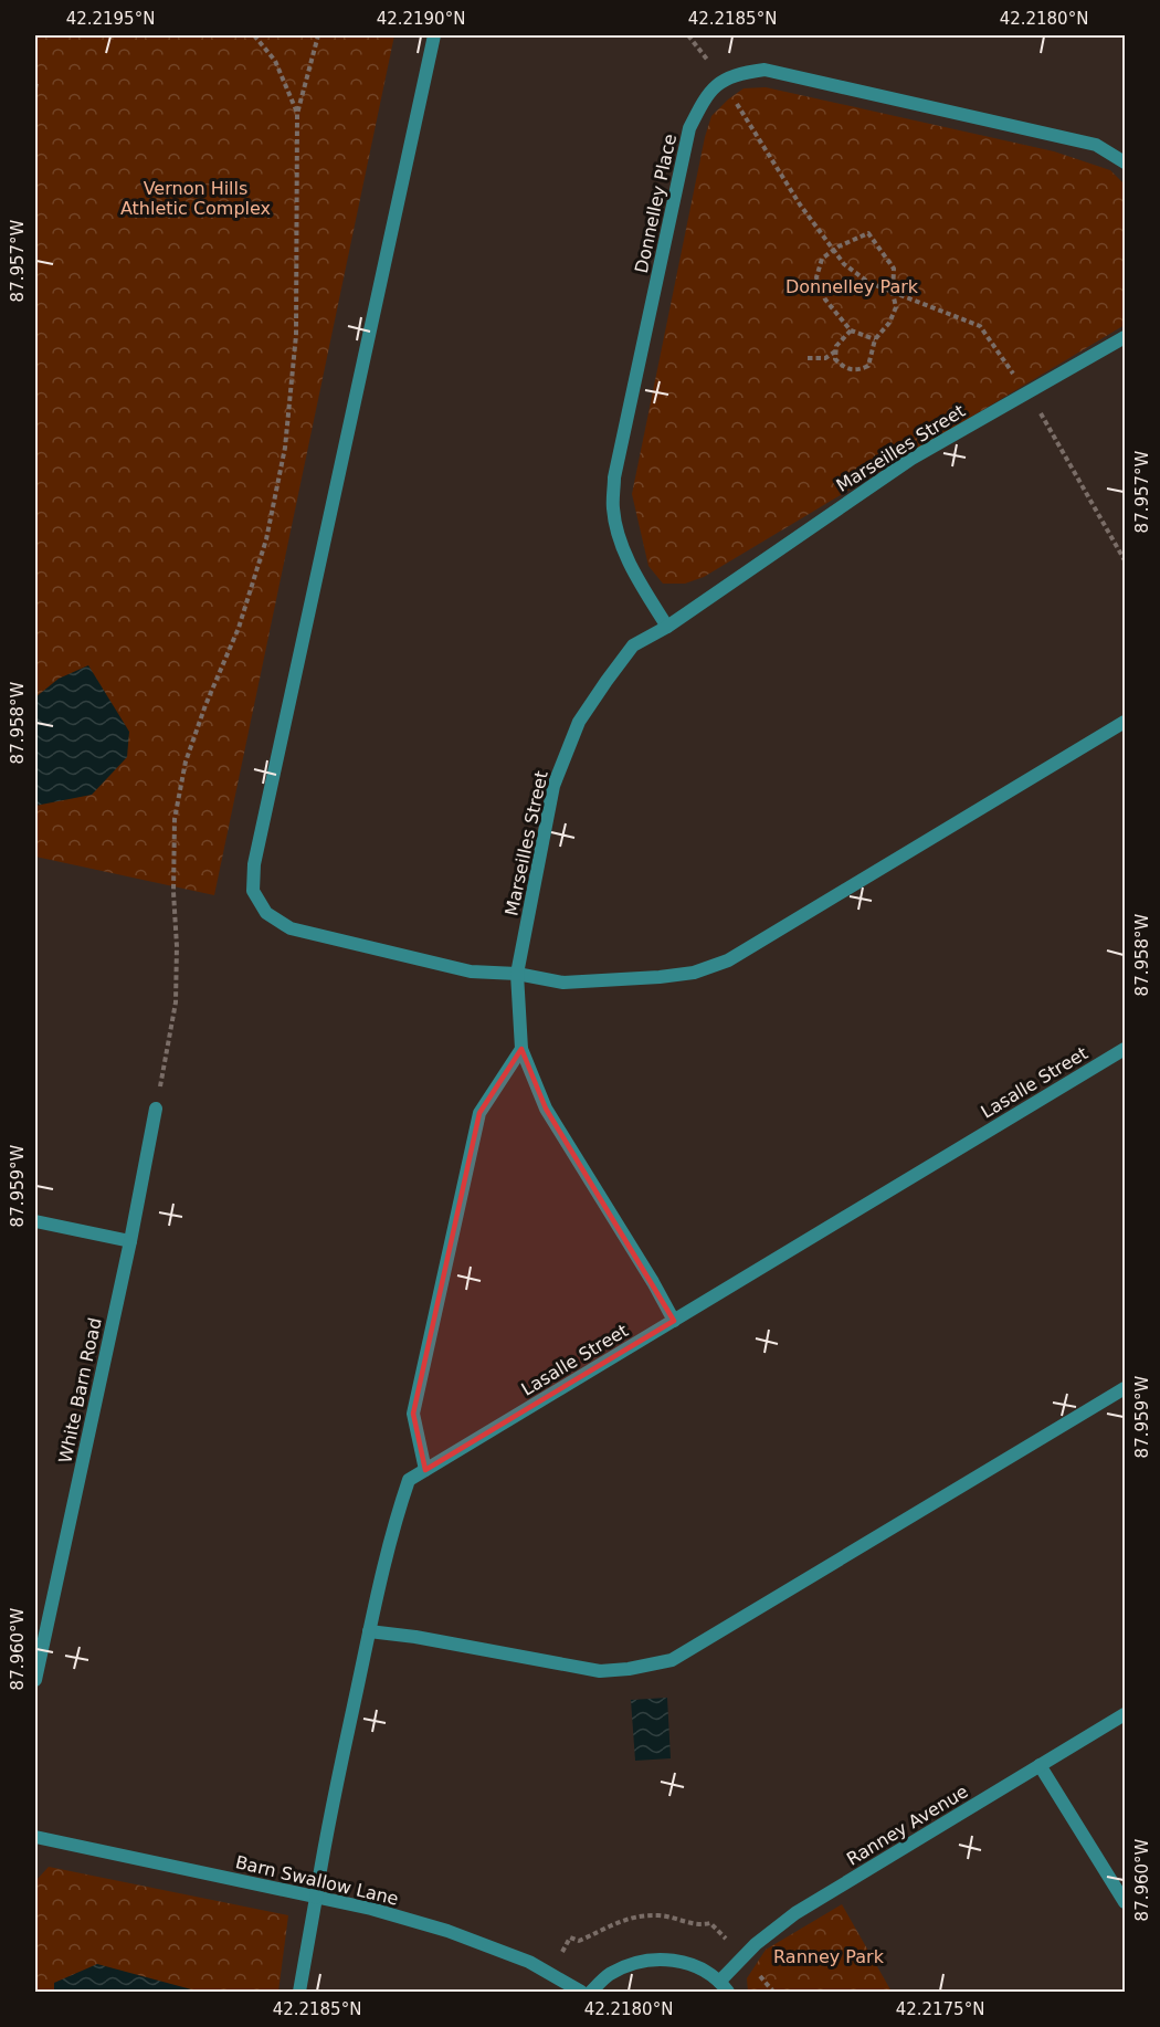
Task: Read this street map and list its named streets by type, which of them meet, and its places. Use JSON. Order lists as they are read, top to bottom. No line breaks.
{"streets":{"street":["Donnelley Place","Marseilles Street","Lasalle Street","White Barn Road","Ranney Avenue","Barn Swallow Lane"]},"crossings":[["Donnelley Place","Marseilles Street"],["Marseilles Street","Lasalle Street"],["Lasalle Street","Barn Swallow Lane"]],"parks":["Vernon Hills Athletic Complex","Donnelley Park","Ranney Park"],"coordinates":["42.2195°N","42.2190°N","42.2185°N","42.2180°N","87.957°W","87.958°W","87.959°W","87.960°W","42.2175°N"]}
